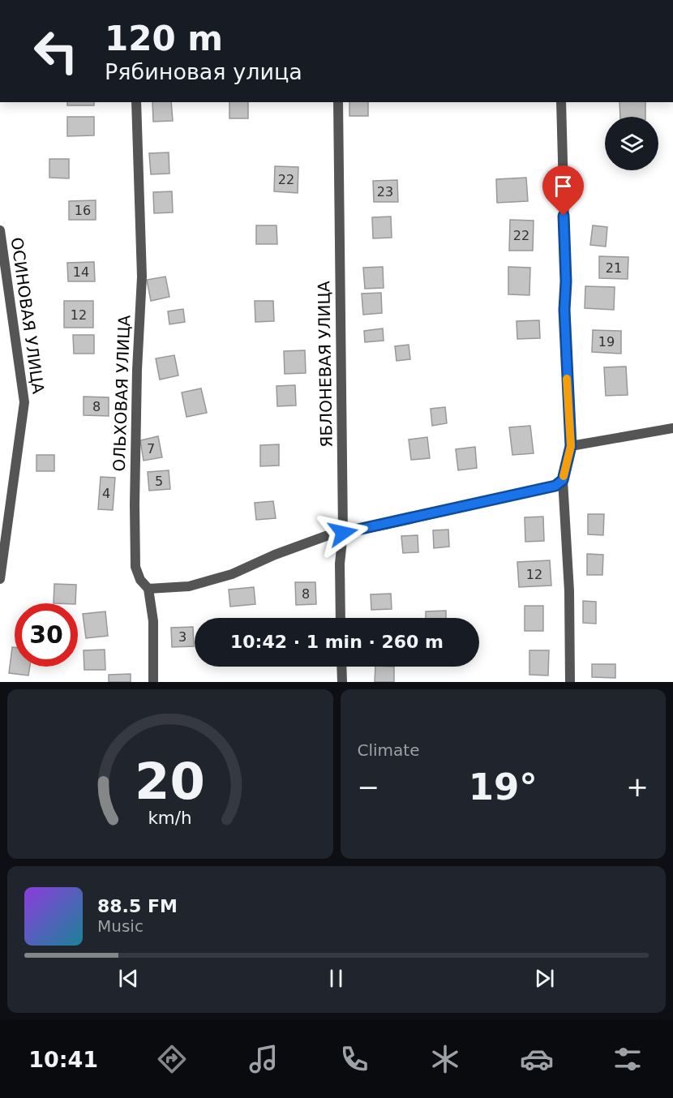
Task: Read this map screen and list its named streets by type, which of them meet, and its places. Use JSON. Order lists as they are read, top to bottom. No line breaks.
{"streets":{"street":["ОСИНОВАЯ УЛИЦА","ЯБЛОНЕВАЯ УЛИЦА","ОЛЬХОВАЯ УЛИЦА"]},"house_numbers":["22","23","16","22","21","14","12","19","8","7","5","4","12","8","3"],"page":{"turn":["120 m","Рябиновая улица"],"limit":"30","trip":"10:42 · 1 min · 260 m","tile":"Climate","heat":["−","19°","+"],"song":["88.5 FM","Music"],"tabs":"10:41","gauge":["20","km/h"]}}
